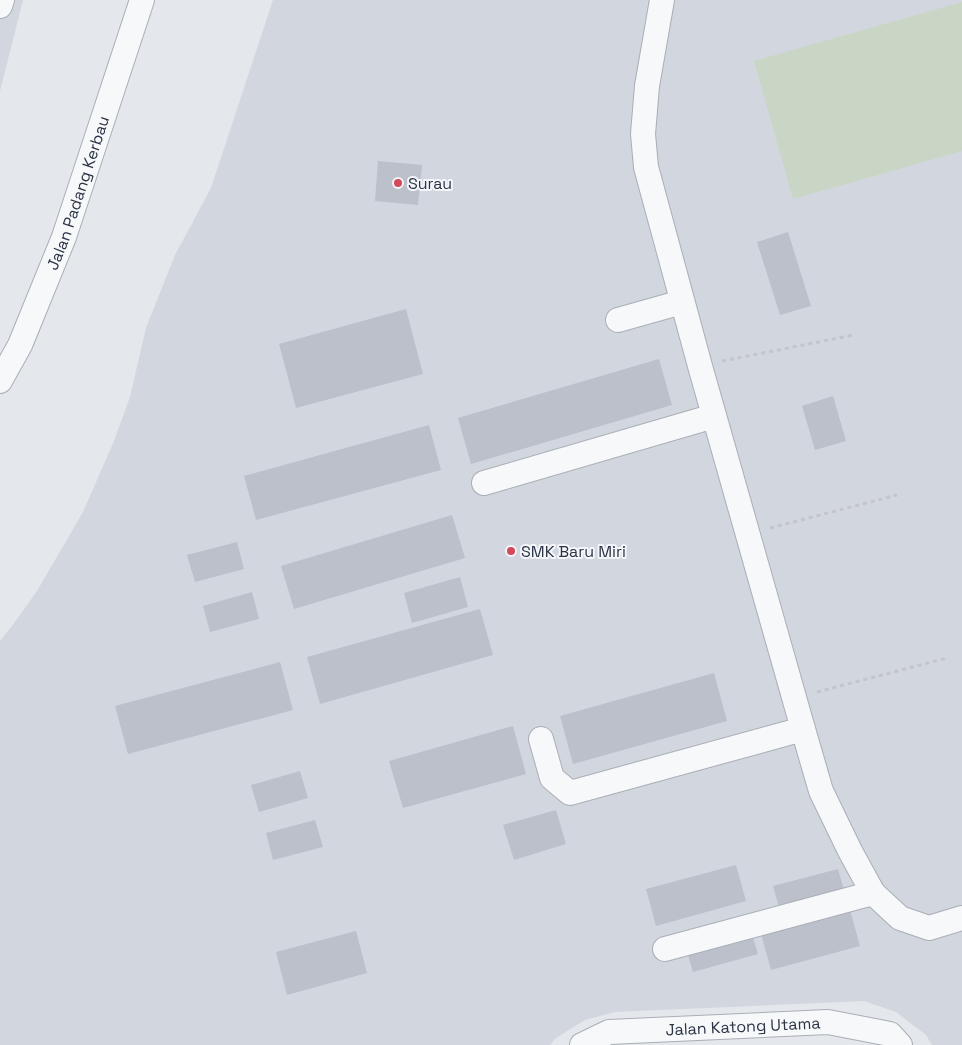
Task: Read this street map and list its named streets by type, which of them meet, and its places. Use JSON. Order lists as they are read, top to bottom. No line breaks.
{"streets":{"street":["Jalan Padang Kerbau","Jalan Katong Utama"]},"places":["Surau","SMK Baru Miri"]}
